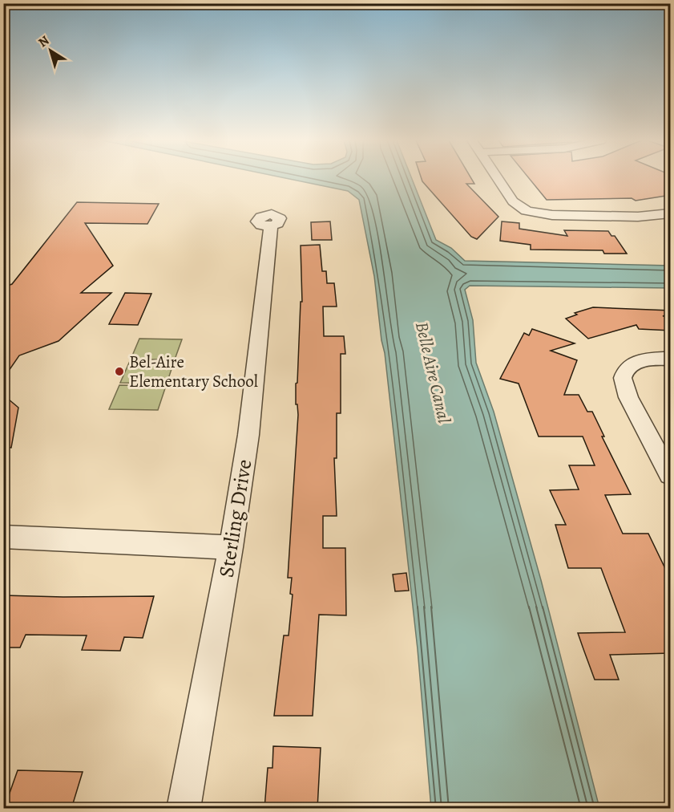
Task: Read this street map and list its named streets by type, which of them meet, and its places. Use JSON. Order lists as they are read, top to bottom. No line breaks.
{"streets":{"street":["Sterling Drive"]},"water":["Belle Aire Canal"],"places":["Bel-Aire Elementary School"],"north":"top left"}
